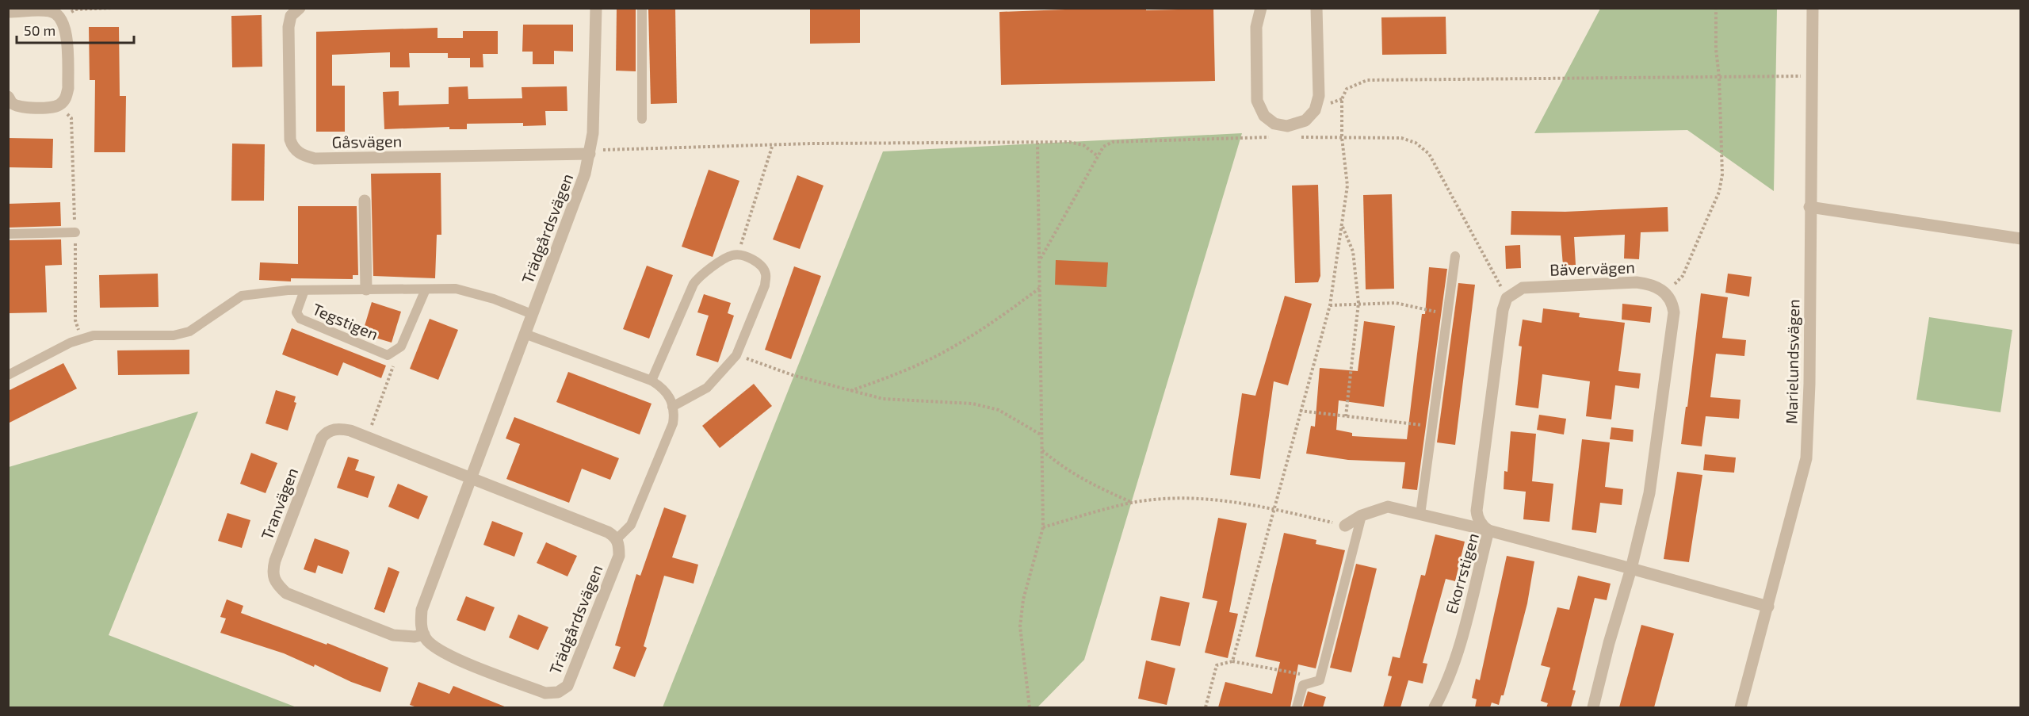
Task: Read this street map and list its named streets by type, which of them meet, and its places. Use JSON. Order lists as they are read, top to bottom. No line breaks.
{"streets":{"street":["Gåsvägen","Trädgårdsvägen","Bävervägen","Marielundsvägen","Tranvägen","Ekorrstigen"],"lane":["Tegstigen"]},"crossings":[["Gåsvägen","Trädgårdsvägen"],["Trädgårdsvägen","Tranvägen"],["Marielundsvägen","Ekorrstigen"]],"scale_bar":"50 m"}
